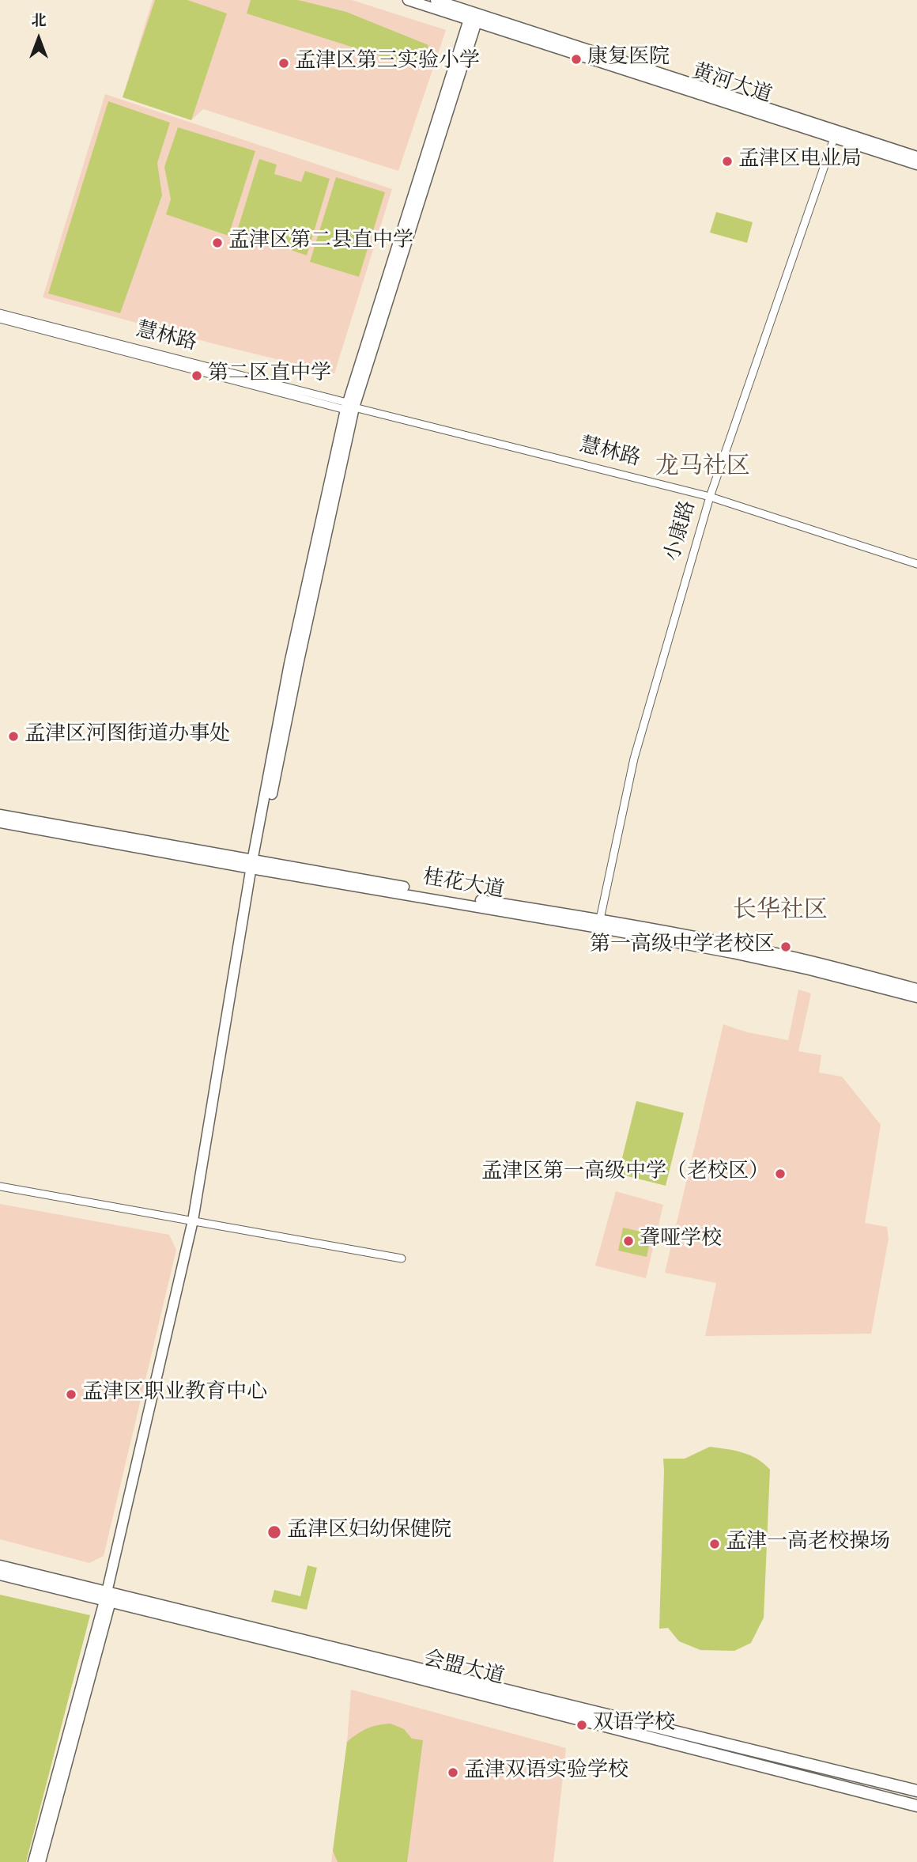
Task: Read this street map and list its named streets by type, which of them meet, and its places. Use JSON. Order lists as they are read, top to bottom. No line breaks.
{"streets":{"main road":["黄河大道","桂花大道","会盟大道"],"street":["慧林路","小康路"]},"crossings":[["黄河大道","小康路"],["慧林路","小康路"],["小康路","桂花大道"]],"districts":["龙马社区","长华社区"],"places":["康复医院","孟津区第三实验小学","孟津区电业局","孟津区第二县直中学","第二区直中学","孟津区河图街道办事处","第一高级中学老校区","孟津区第一高级中学（老校区）","聋哑学校","孟津区职业教育中心","孟津区妇幼保健院","孟津一高老校操场","双语学校","孟津双语实验学校"],"north":"top"}
